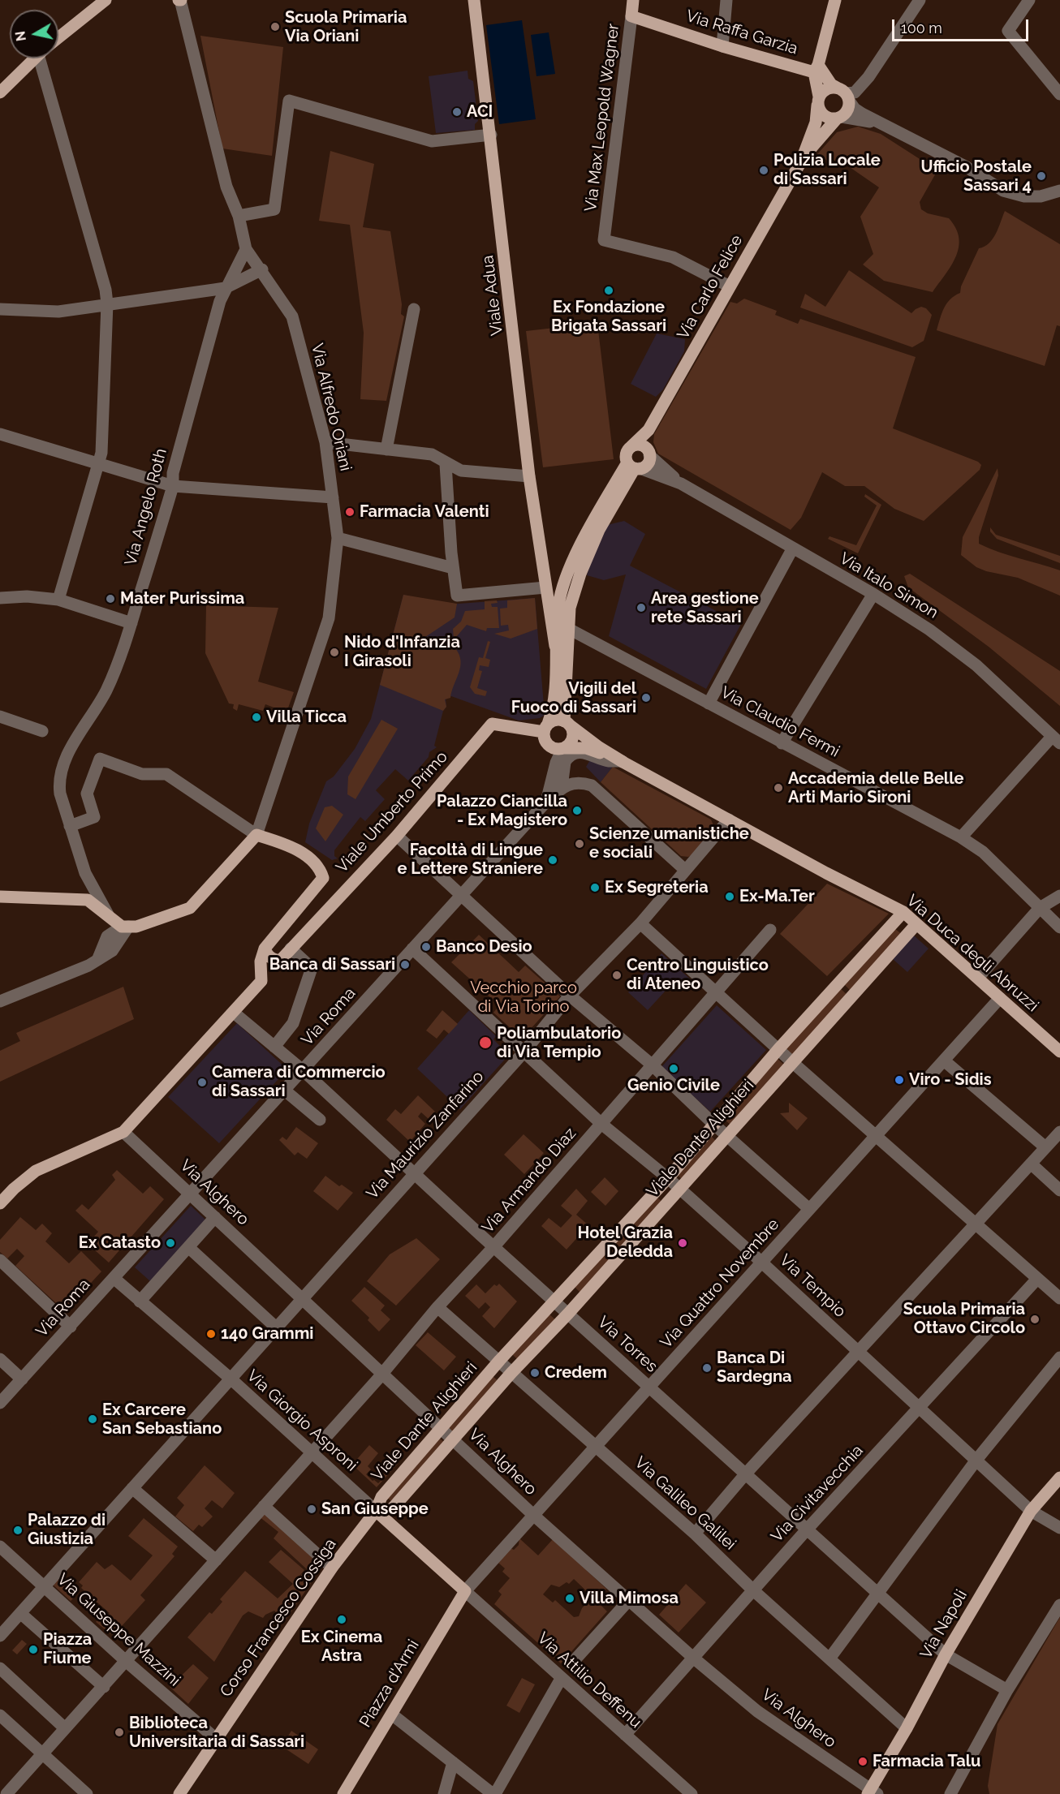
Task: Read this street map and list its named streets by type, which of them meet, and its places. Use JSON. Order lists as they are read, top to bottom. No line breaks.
{"streets":{"main road":["Via Raffa Garzia","Via Max Leopold Wagner","Via Carlo Felice","Viale Adua","Viale Umberto Primo","Via Duca degli Abruzzi","Viale Dante Alighieri","Via Giorgio Asproni","Corso Francesco Cossiga","Via Napoli","Piazza d'Armi"],"street":["Via Alfredo Oriani","Via Angelo Roth","Via Italo Simon","Via Claudio Fermi","Via Roma","Via Maurizio Zanfarino","Via Armando Diaz","Via Alghero","Via Quattro Novembre","Via Tempio","Via Torres","Via Civitavecchia","Via Galileo Galilei","Via Giuseppe Mazzini","Via Attilio Deffenu"]},"crossings":[["Via Raffa Garzia","Via Max Leopold Wagner"],["Via Raffa Garzia","Via Carlo Felice"],["Via Max Leopold Wagner","Via Carlo Felice"],["Via Carlo Felice","Via Italo Simon"],["Via Alfredo Oriani","Via Angelo Roth"],["Viale Umberto Primo","Via Roma"],["Via Duca degli Abruzzi","Via Maurizio Zanfarino"],["Via Duca degli Abruzzi","Viale Dante Alighieri"],["Via Duca degli Abruzzi","Via Quattro Novembre"],["Via Roma","Via Alghero"],["Via Roma","Via Tempio"],["Via Roma","Via Torres"],["Via Roma","Via Giorgio Asproni"],["Via Maurizio Zanfarino","Via Alghero"],["Via Maurizio Zanfarino","Via Tempio"],["Via Maurizio Zanfarino","Via Torres"],["Via Maurizio Zanfarino","Via Giorgio Asproni"],["Via Maurizio Zanfarino","Via Giuseppe Mazzini"],["Viale Dante Alighieri","Via Alghero"],["Viale Dante Alighieri","Via Tempio"],["Viale Dante Alighieri","Via Torres"],["Viale Dante Alighieri","Via Giorgio Asproni"],["Viale Dante Alighieri","Via Galileo Galilei"],["Viale Dante Alighieri","Corso Francesco Cossiga"],["Via Armando Diaz","Via Alghero"],["Via Armando Diaz","Via Tempio"],["Via Armando Diaz","Via Torres"],["Via Armando Diaz","Via Giorgio Asproni"],["Via Armando Diaz","Via Galileo Galilei"],["Via Armando Diaz","Via Giuseppe Mazzini"],["Via Alghero","Via Quattro Novembre"],["Via Alghero","Via Civitavecchia"],["Via Alghero","Via Napoli"],["Via Quattro Novembre","Via Tempio"],["Via Quattro Novembre","Via Torres"],["Via Quattro Novembre","Via Giorgio Asproni"],["Via Quattro Novembre","Via Galileo Galilei"],["Via Quattro Novembre","Via Attilio Deffenu"],["Via Quattro Novembre","Piazza d'Armi"],["Via Tempio","Via Civitavecchia"],["Via Tempio","Via Napoli"],["Via Torres","Via Civitavecchia"],["Via Torres","Via Napoli"],["Via Giorgio Asproni","Corso Francesco Cossiga"],["Via Giorgio Asproni","Via Attilio Deffenu"],["Via Giorgio Asproni","Piazza d'Armi"],["Via Civitavecchia","Via Galileo Galilei"],["Via Civitavecchia","Via Attilio Deffenu"],["Via Galileo Galilei","Via Napoli"],["Corso Francesco Cossiga","Via Giuseppe Mazzini"],["Via Attilio Deffenu","Piazza d'Armi"]],"parks":["Vecchio parco di Via Torino"],"places":["Scuola Primaria Via Oriani","ACI","Polizia Locale di Sassari","Ufficio Postale Sassari 4","Ex Fondazione Brigata Sassari","Farmacia Valenti","Mater Purissima","Area gestione rete Sassari","Nido d'Infanzia I Girasoli","Vigili del Fuoco di Sassari","Villa Ticca","Accademia delle Belle Arti Mario Sironi","Palazzo Ciancilla - Ex Magistero","Scienze umanistiche e sociali","Facoltà di Lingue e Lettere Straniere","Ex Segreteria","Ex-Ma.Ter","Banco Desio","Banca di Sassari","Centro Linguistico di Ateneo","Poliambulatorio di Via Tempio","Genio Civile","Viro - Sidis","Camera di Commercio di Sassari","Ex Catasto","Hotel Grazia Deledda","Scuola Primaria Ottavo Circolo","140 Grammi","Banca Di Sardegna","Credem","Ex Carcere San Sebastiano","San Giuseppe","Palazzo di Giustizia","Villa Mimosa","Ex Cinema Astra","Piazza Fiume","Biblioteca Universitaria di Sassari","Farmacia Talu"],"scale_bar":"100 m","north":"left"}
